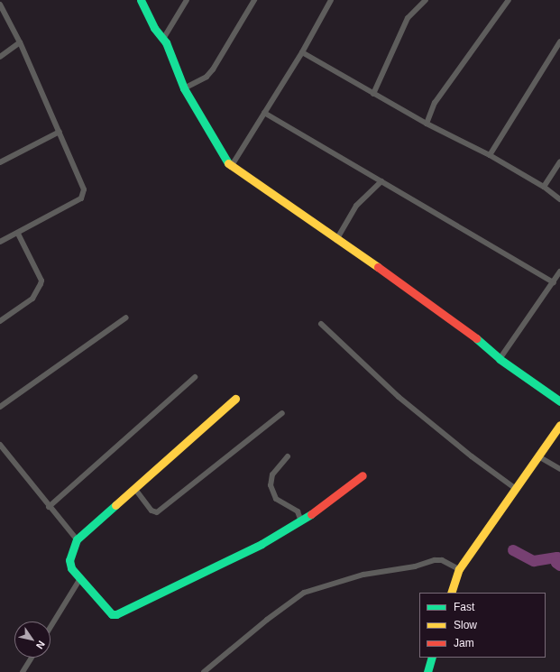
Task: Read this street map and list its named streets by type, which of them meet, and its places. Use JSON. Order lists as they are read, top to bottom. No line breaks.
{"legend":["Fast","Slow","Jam"],"north":"bottom right"}
